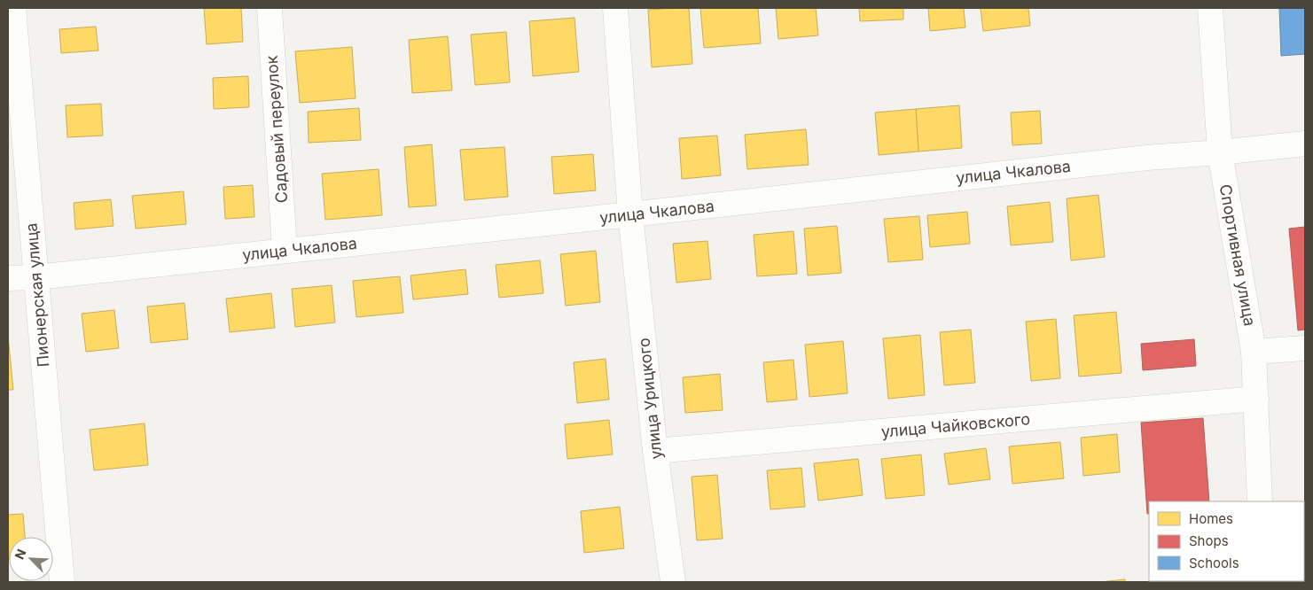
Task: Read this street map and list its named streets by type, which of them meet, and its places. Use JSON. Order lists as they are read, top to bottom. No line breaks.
{"streets":{"street":["Садовый переулок","улица Чкалова","Спортивная улица","Пионерская улица","улица Урицкого","улица Чайковского"]},"crossings":[["Садовый переулок","улица Чкалова"],["улица Чкалова","Спортивная улица"],["улица Чкалова","Пионерская улица"],["улица Чкалова","улица Урицкого"],["Спортивная улица","улица Чайковского"],["улица Урицкого","улица Чайковского"]],"legend":["Homes","Shops","Schools"],"north":"top left"}
